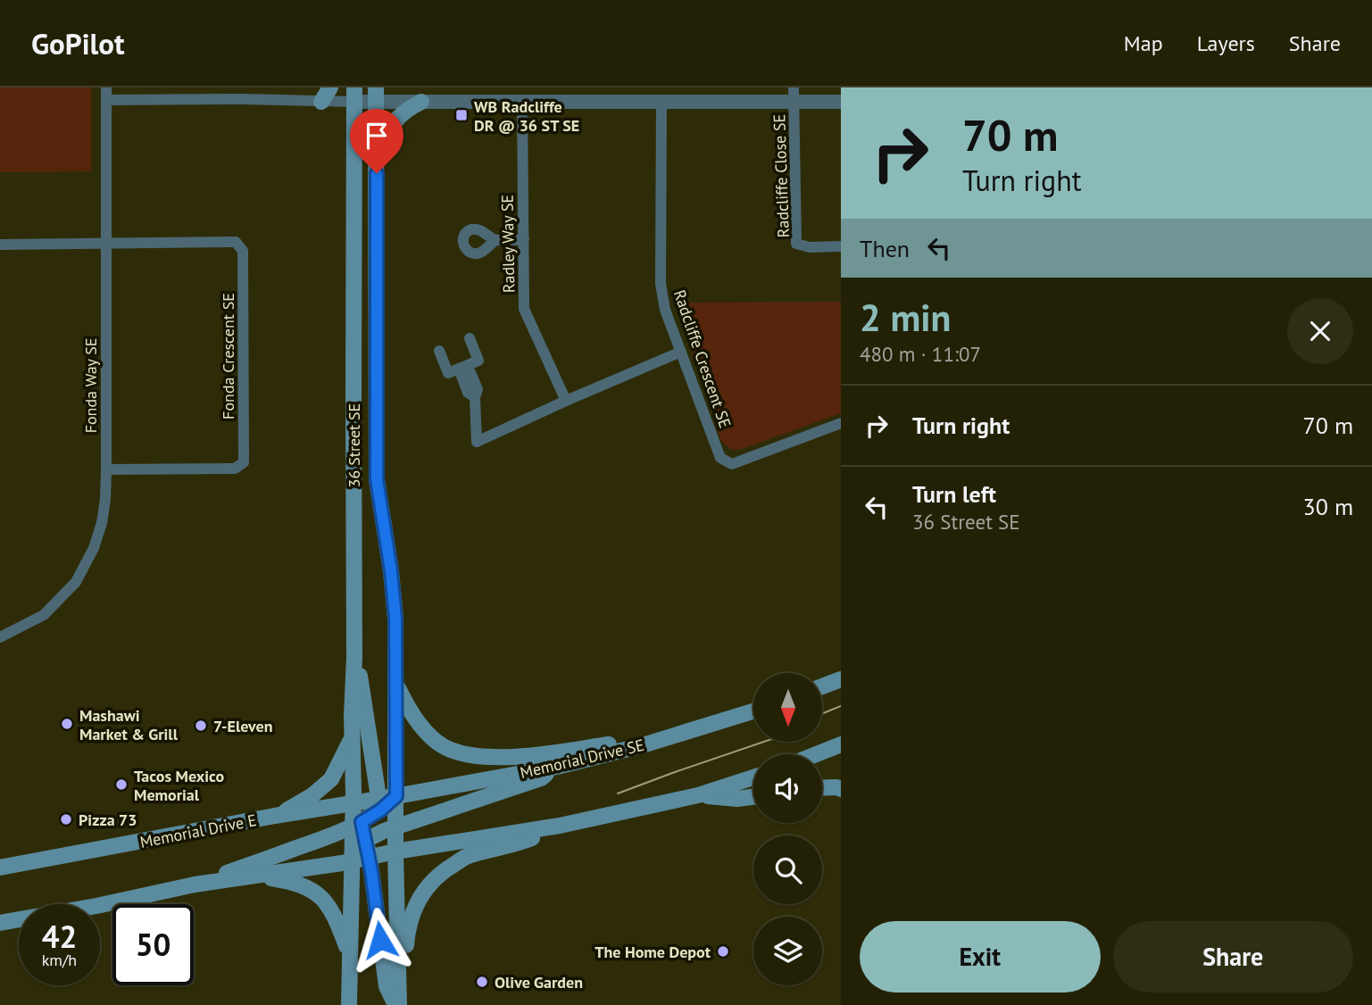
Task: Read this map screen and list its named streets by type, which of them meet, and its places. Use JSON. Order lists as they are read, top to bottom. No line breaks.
{"streets":{"main road":["36 Street SE","Memorial Drive SE","Memorial Drive E"],"street":["Radcliffe Close SE","Radley Way SE","Fonda Crescent SE","Radcliffe Crescent SE","Fonda Way SE"]},"crossings":[["Fonda Crescent SE","Fonda Way SE"],["36 Street SE","Memorial Drive SE"],["36 Street SE","Memorial Drive E"],["Memorial Drive SE","Memorial Drive E"]],"places":{"transit":["WB Radcliffe DR @ 36 ST SE"],"other":["Mashawi Market & Grill","7-Eleven","Tacos Mexico Memorial","Pizza 73","The Home Depot","Olive Garden"]},"north":"bottom","page":{"header":"GoPilot","nav":["Map","Layers","Share"],"turn":["70 m","Turn right"],"then":"Then","heading":["2 min","480 m · 11:07"],"list":[{"name":"Turn right","value":"70 m"},{"name":"Turn left","note":"36 Street SE","value":"30 m"}],"speed":"42 km/h","limit":"50","buttons":["Exit","Share"]}}
